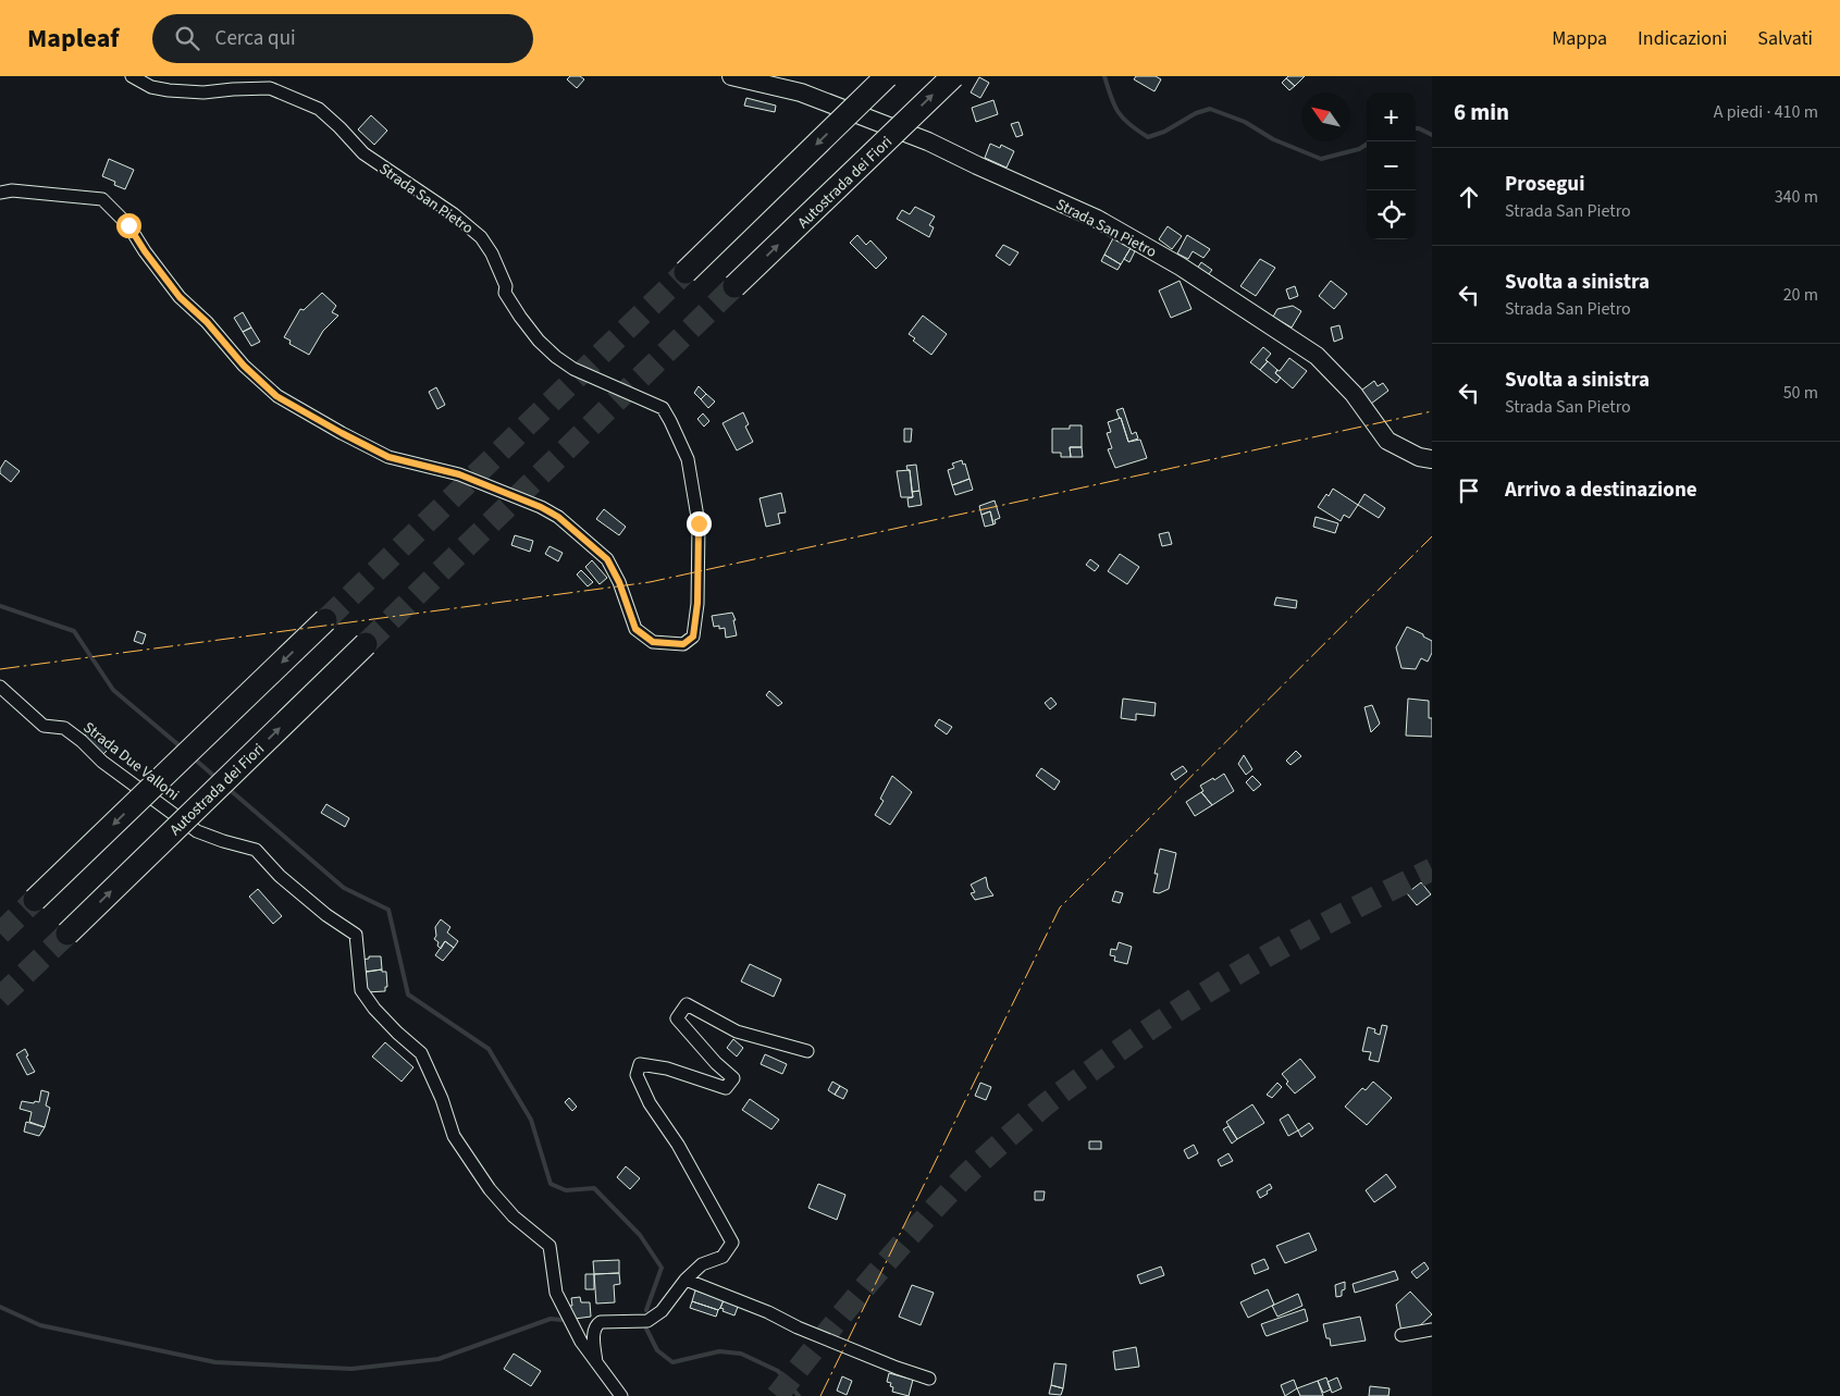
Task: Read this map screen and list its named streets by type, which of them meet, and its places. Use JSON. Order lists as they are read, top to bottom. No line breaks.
{"streets":{"highway":["Autostrada dei Fiori"],"street":["Strada San Pietro","Strada Due Valloni"]},"north":"top left","page":{"header":"Mapleaf","search":"Cerca qui","nav":["Mappa","Indicazioni","Salvati"],"heading":["6 min","A piedi · 410 m"],"map_buttons":["+","−"],"list":[["Prosegui","Strada San Pietro","340 m"],["Svolta a sinistra","Strada San Pietro","20 m"],["Svolta a sinistra","Strada San Pietro","50 m"],"Arrivo a destinazione"]}}
